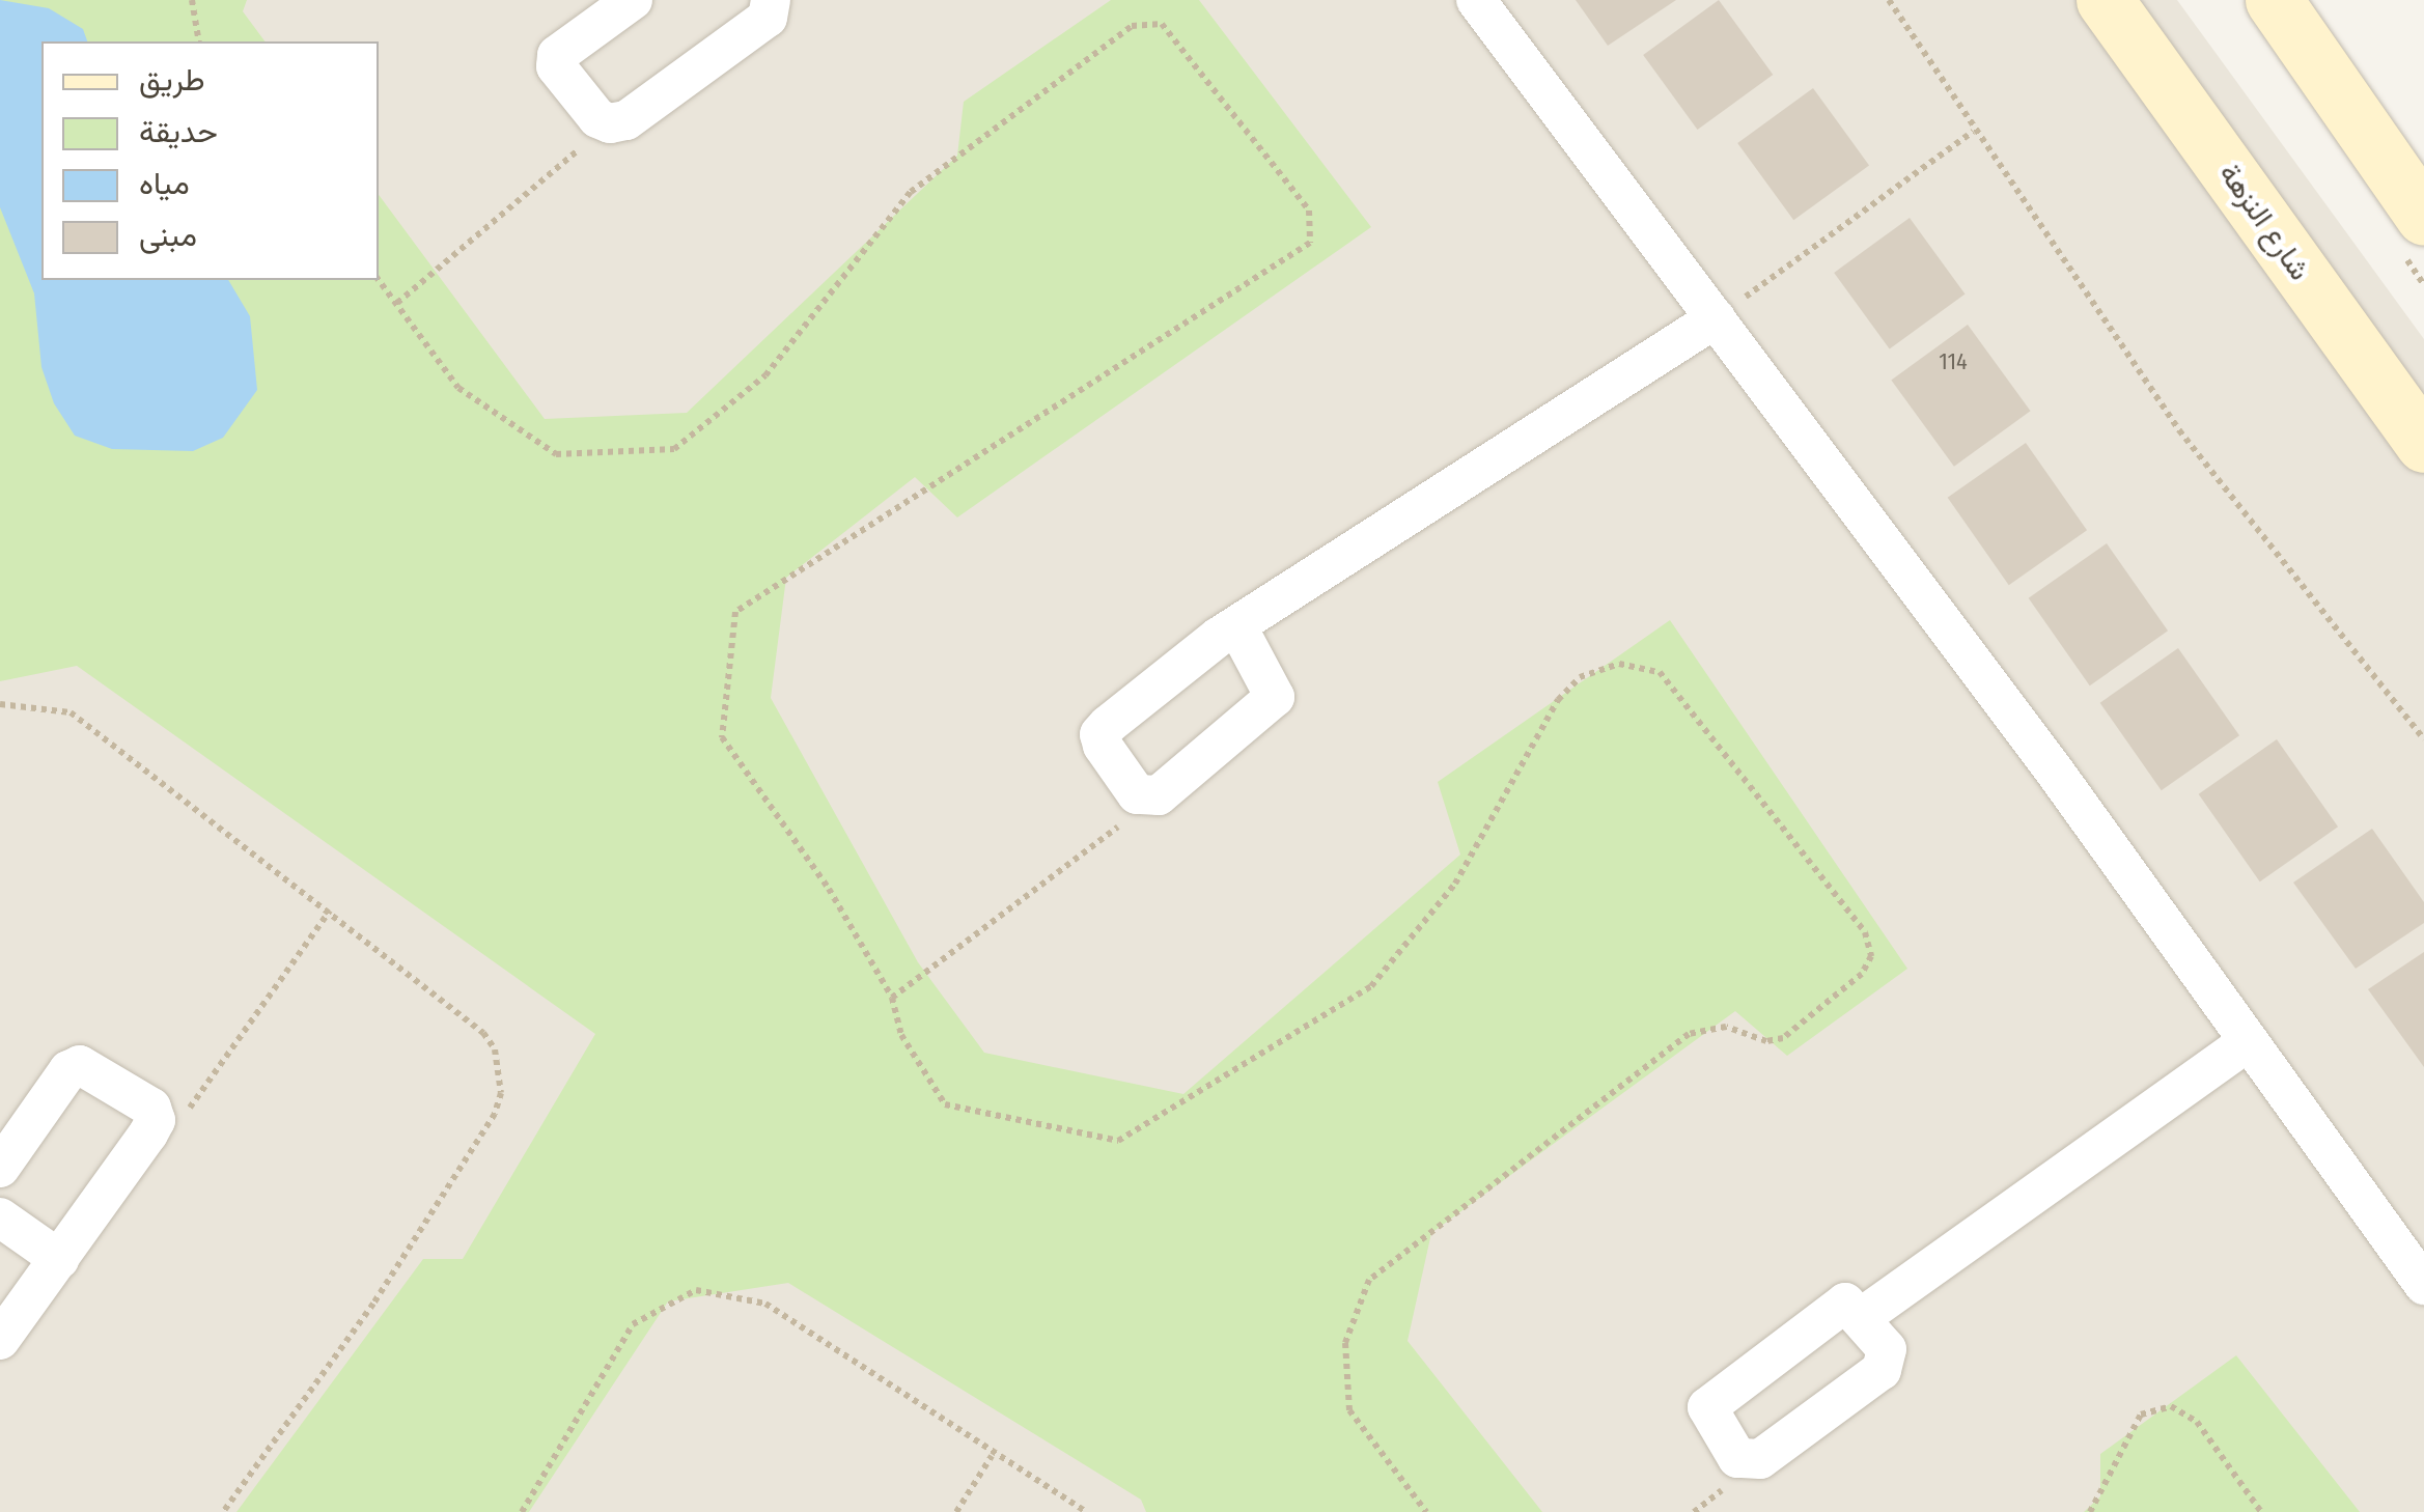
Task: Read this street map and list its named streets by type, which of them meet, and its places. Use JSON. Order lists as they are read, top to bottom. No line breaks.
{"streets":{"main road":["شارع النزهة"]},"house_numbers":["114"],"legend":["طريق","حديقة","مياه","مبنى"]}
